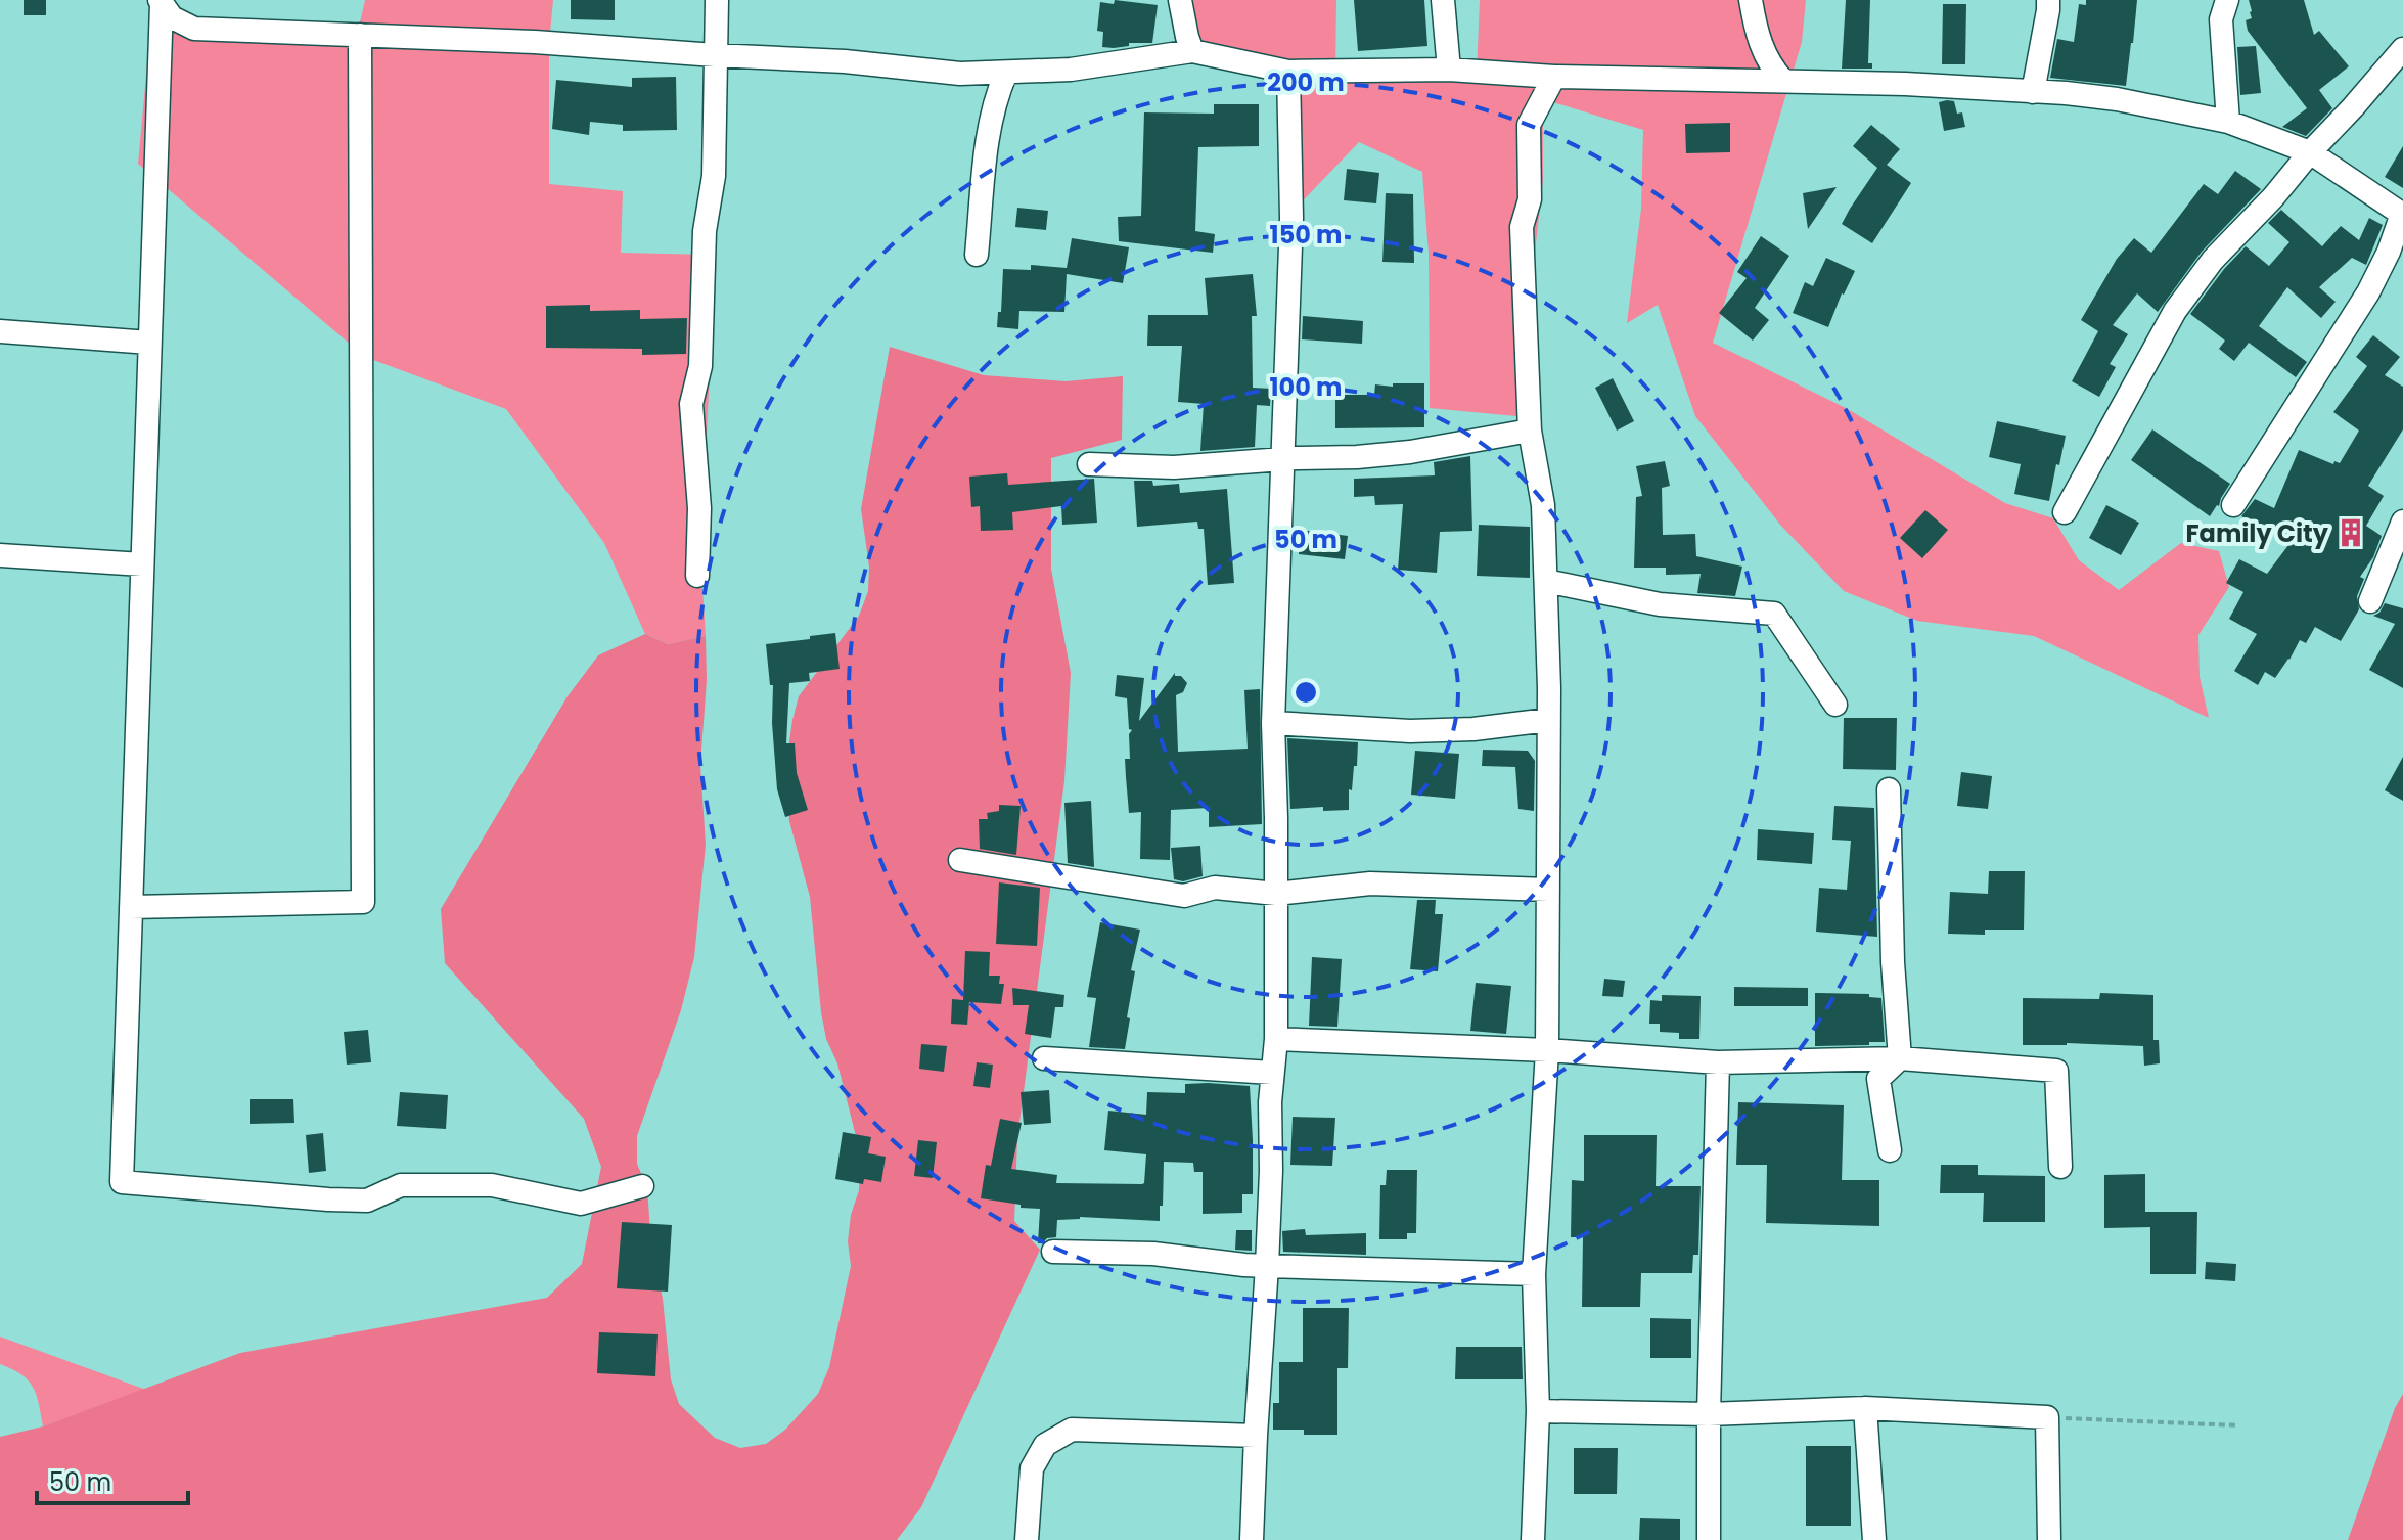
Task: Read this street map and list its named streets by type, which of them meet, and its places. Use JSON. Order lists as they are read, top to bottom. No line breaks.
{"places":{"building":["Family City"]},"scale_bar":"50 m","rings":["200 m","150 m","100 m","50 m"]}
